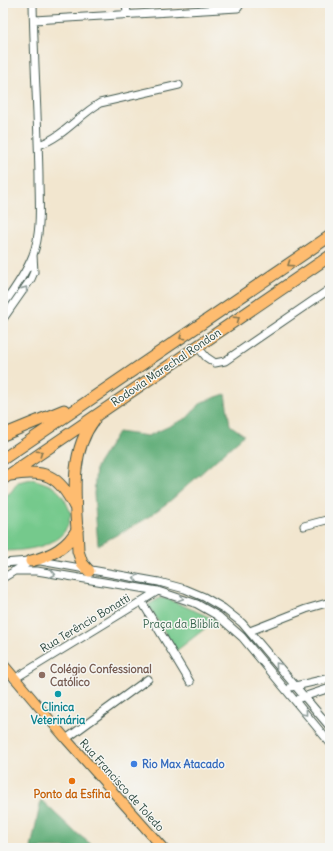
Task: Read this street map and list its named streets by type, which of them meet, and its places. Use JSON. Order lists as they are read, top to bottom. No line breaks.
{"streets":{"highway":["Rodovia Marechal Rondon"],"main road":["Rua Francisco de Toledo"],"street":["Rua Terêncio Bonatti"]},"crossings":[["Rua Terêncio Bonatti","Rua Francisco de Toledo"]],"parks":["Praça da Bliblia"],"places":["Colégio Confessional Católico","Clinica Veterinária","Rio Max Atacado","Ponto da Esfiha"]}
